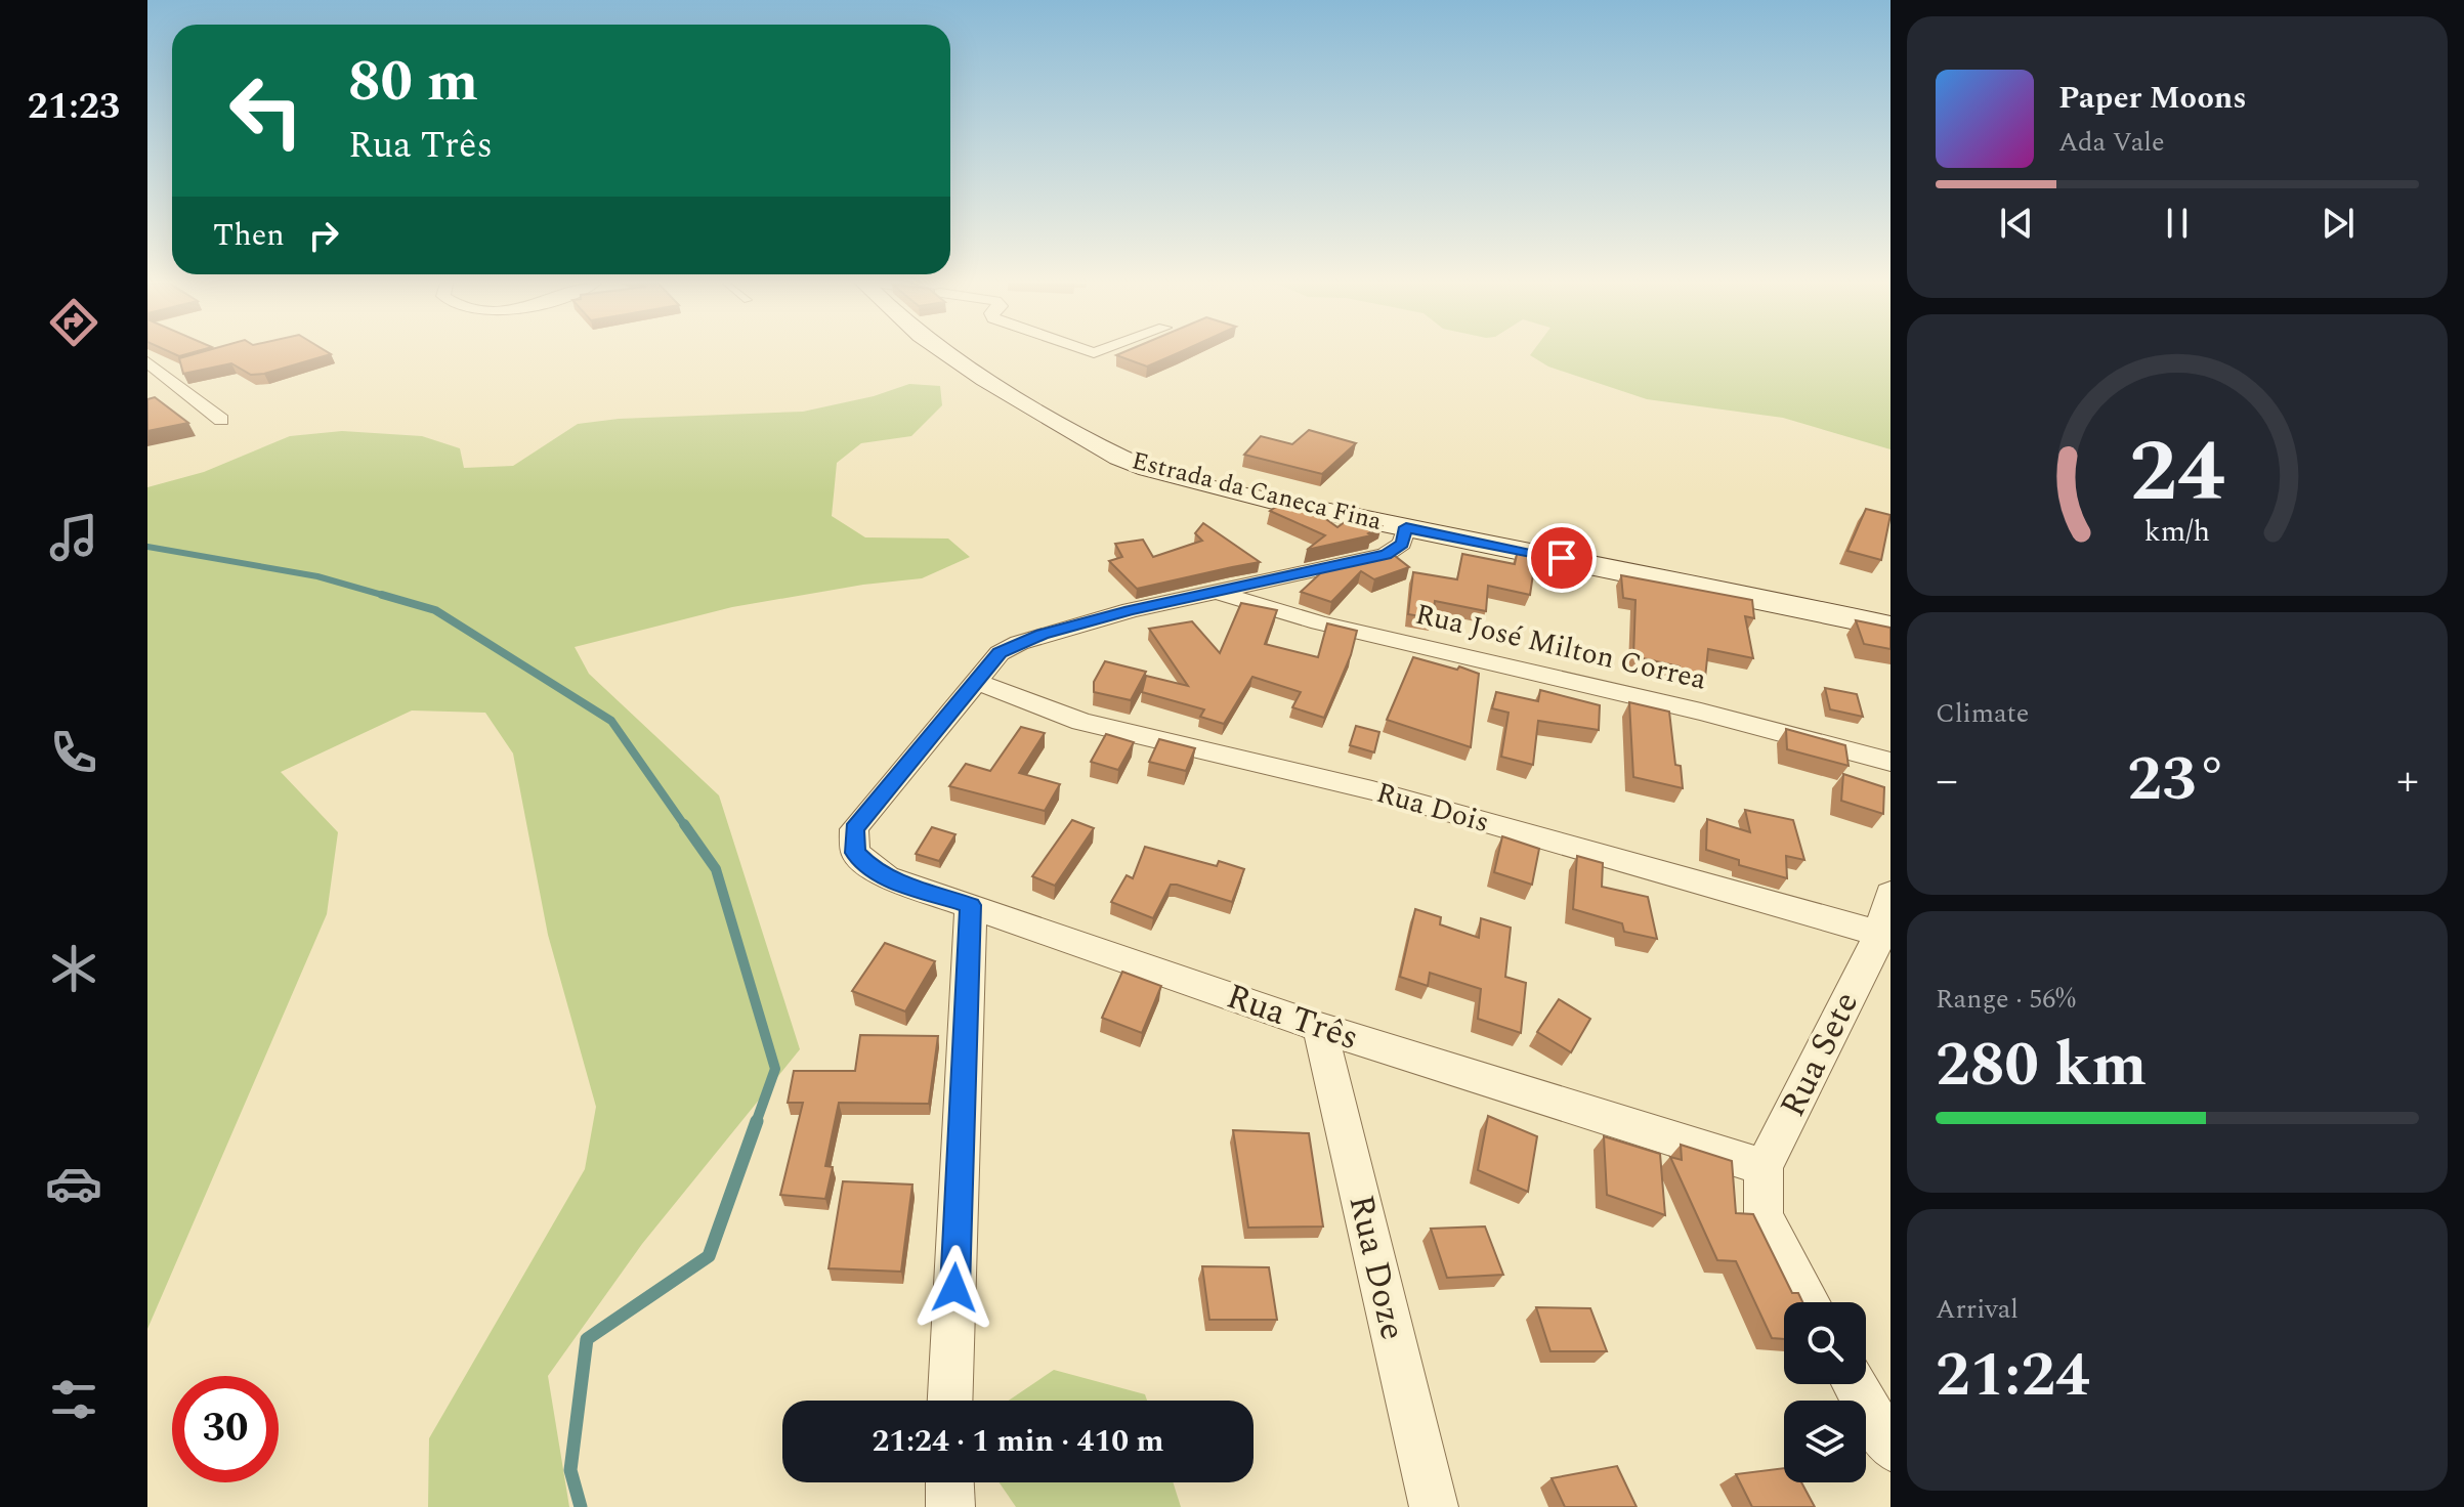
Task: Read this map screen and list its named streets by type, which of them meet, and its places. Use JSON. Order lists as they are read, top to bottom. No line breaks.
{"streets":{"street":["Estrada da Caneca Fina","Rua José Milton Correa","Rua Dois","Rua Três","Rua Sete","Rua Doze"]},"crossings":[["Rua Dois","Rua Três"],["Rua Dois","Rua Sete"],["Rua Três","Rua Sete"],["Rua Três","Rua Doze"]],"page":{"tabs":"21:23","turn":["80 m","Rua Três"],"song":["Paper Moons","Ada Vale"],"then":"Then","tile":["Climate",["Range · 56%","280 km"],["Arrival","21:24"]],"heat":["−","23°","+"],"limit":"30","trip":"21:24 · 1 min · 410 m","gauge":["24","km/h"]}}
